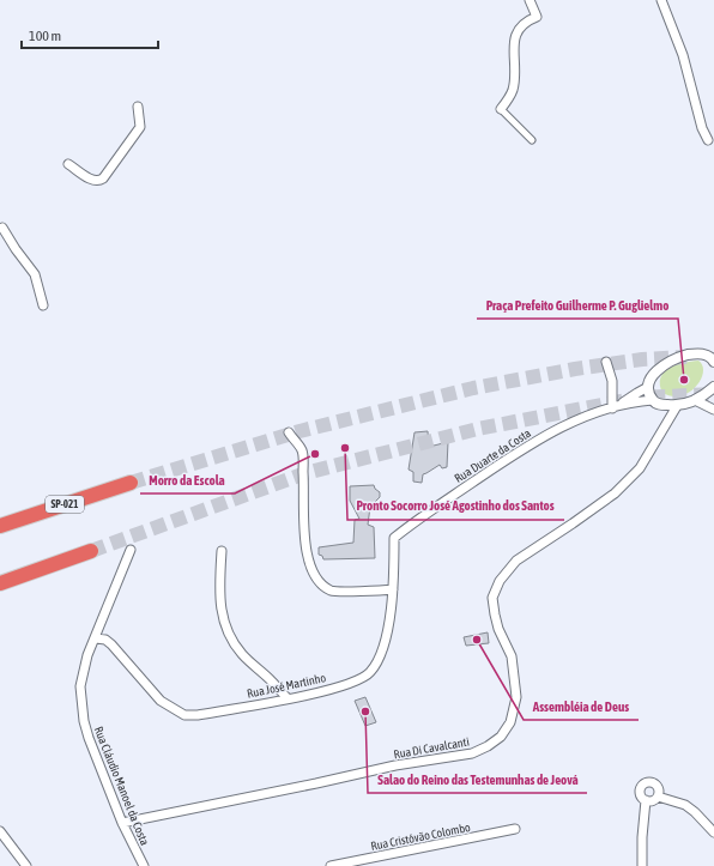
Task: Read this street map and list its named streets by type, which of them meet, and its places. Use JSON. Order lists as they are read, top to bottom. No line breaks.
{"streets":{"highway":["SP-021"],"street":["Rua Duarte da Costa","Rua José Martinho","Rua Di Cavalcanti","Rua Cláudio Manoel da Costa","Rua Cristóvão Colombo"]},"crossings":[["Rua Duarte da Costa","Rua José Martinho"],["Rua José Martinho","Rua Cláudio Manoel da Costa"],["Rua Di Cavalcanti","Rua Cláudio Manoel da Costa"]],"places":["Praça Prefeito Guilherme P. Guglielmo","Pronto Socorro José Agostinho dos Santos","Morro da Escola","Assembléia de Deus","Salao do Reino das Testemunhas de Jeová"],"scale_bar":"100 m"}
